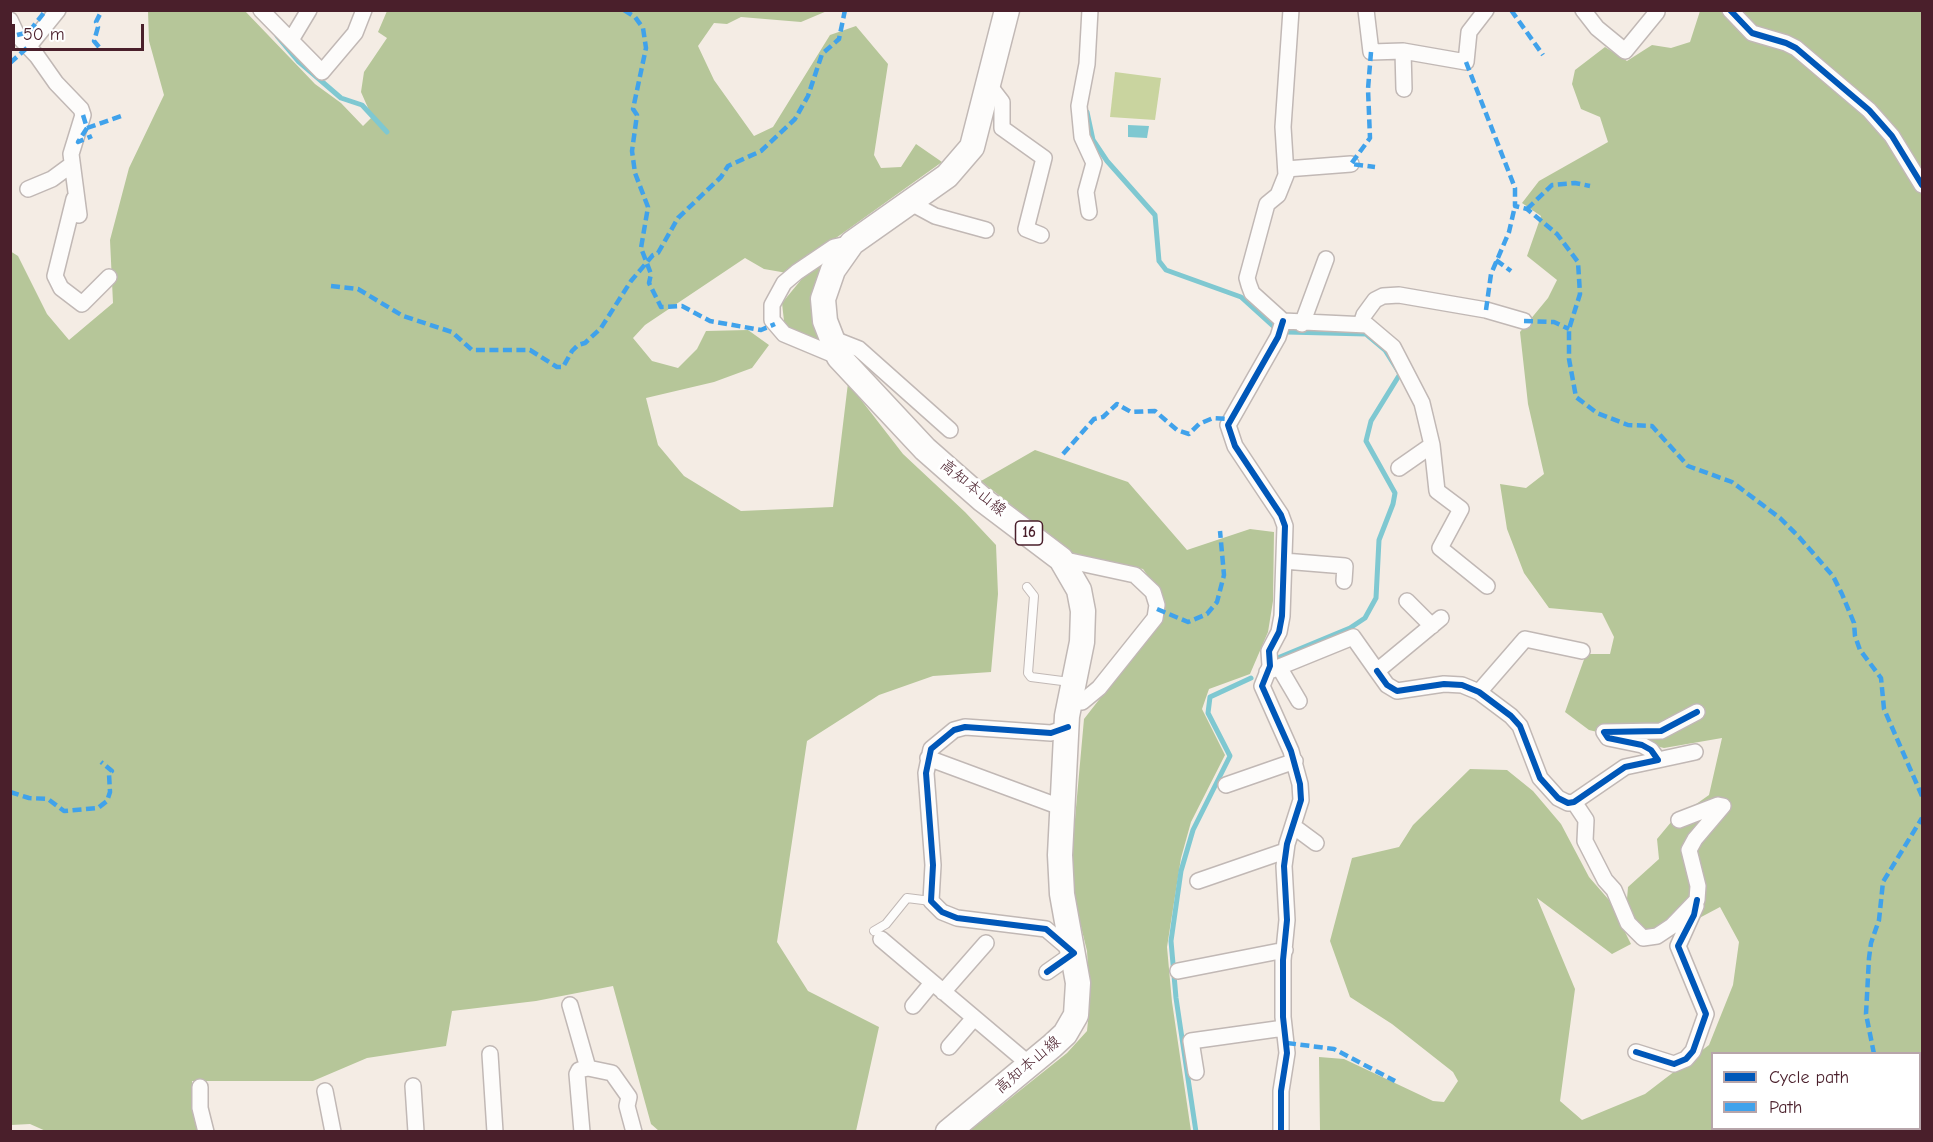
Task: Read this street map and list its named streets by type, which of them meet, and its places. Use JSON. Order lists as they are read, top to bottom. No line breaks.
{"streets":{"main road":["高知本山線","16"]},"legend":["Cycle path","Path"],"scale_bar":"50 m"}
